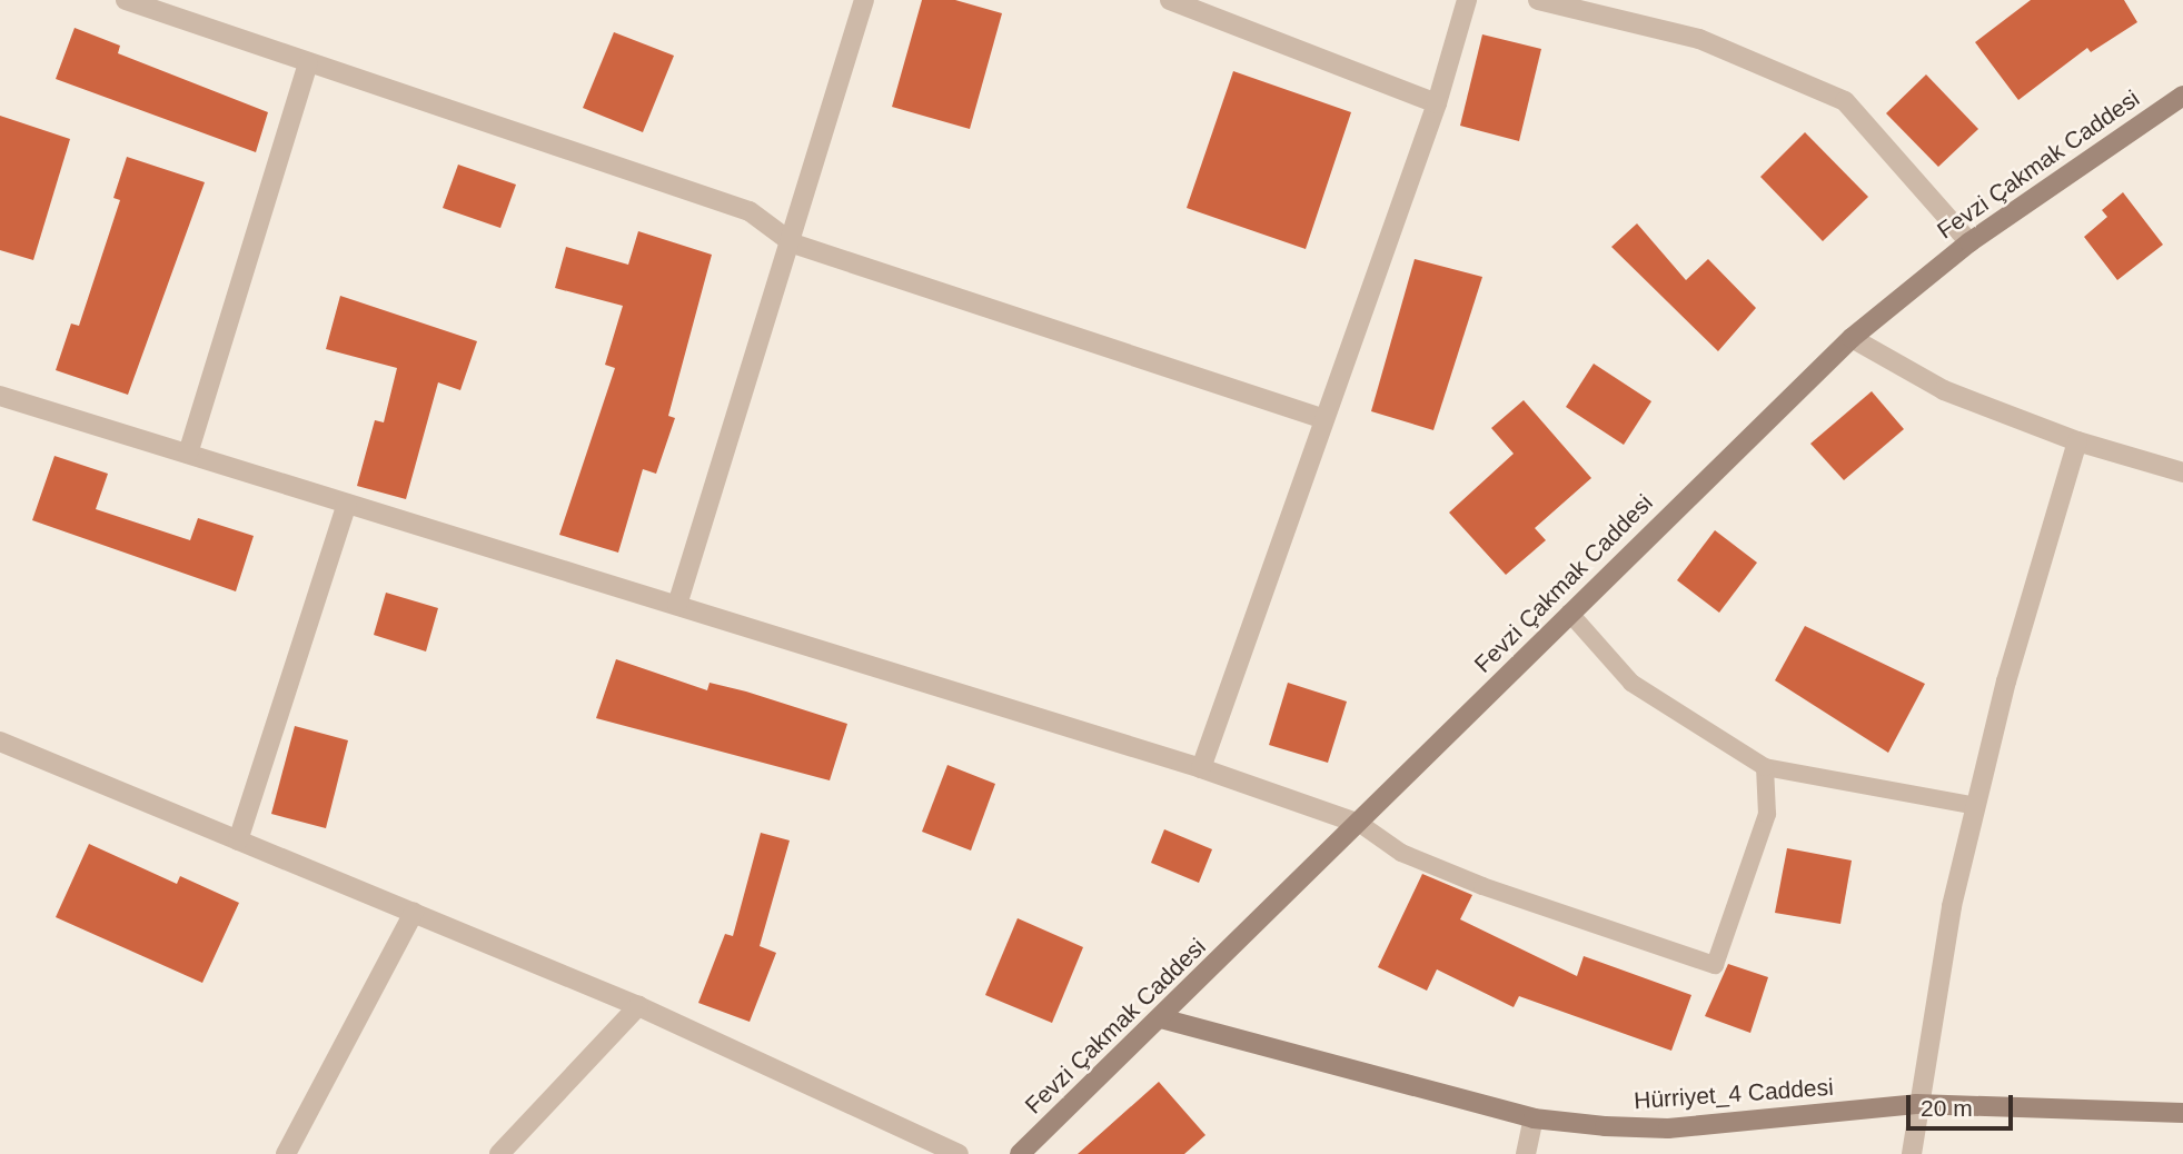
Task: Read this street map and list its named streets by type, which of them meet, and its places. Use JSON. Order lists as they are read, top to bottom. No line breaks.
{"streets":{"main road":["Fevzi Çakmak Caddesi","Hürriyet_4 Caddesi"]},"crossings":[["Fevzi Çakmak Caddesi","Hürriyet_4 Caddesi"]],"scale_bar":"20 m"}
